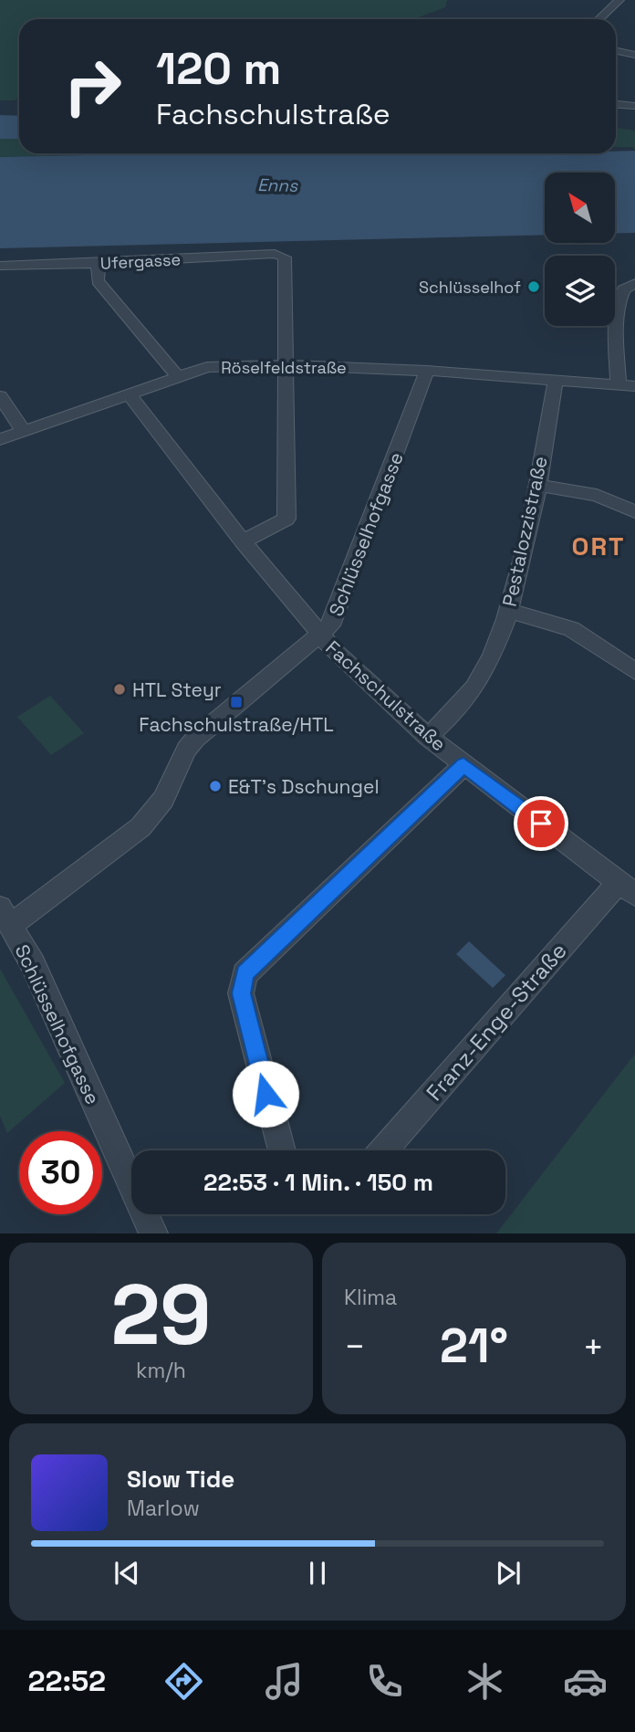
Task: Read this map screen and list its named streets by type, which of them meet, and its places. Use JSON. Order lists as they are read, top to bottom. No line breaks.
{"streets":{"street":["Ufergasse","Röselfeldstraße","Pestalozzistraße","Schlüsselhofgasse","Fachschulstraße","Franz-Enge-Straße"]},"crossings":[["Ufergasse","Röselfeldstraße"],["Röselfeldstraße","Schlüsselhofgasse"],["Röselfeldstraße","Fachschulstraße"],["Pestalozzistraße","Fachschulstraße"],["Schlüsselhofgasse","Fachschulstraße"],["Fachschulstraße","Franz-Enge-Straße"]],"districts":["ORT"],"water":["Enns"],"places":{"other":["Schlüsselhof","HTL Steyr","E&T's Dschungel"],"transit":["Fachschulstraße/HTL"]},"north":"top left","page":{"turn":["120 m","Fachschulstraße"],"limit":"30","trip":"22:53 · 1 Min. · 150 m","tile":[["29","km/h"],"Klima"],"heat":["−","21°","+"],"song":["Slow Tide","Marlow"],"tabs":"22:52"}}
